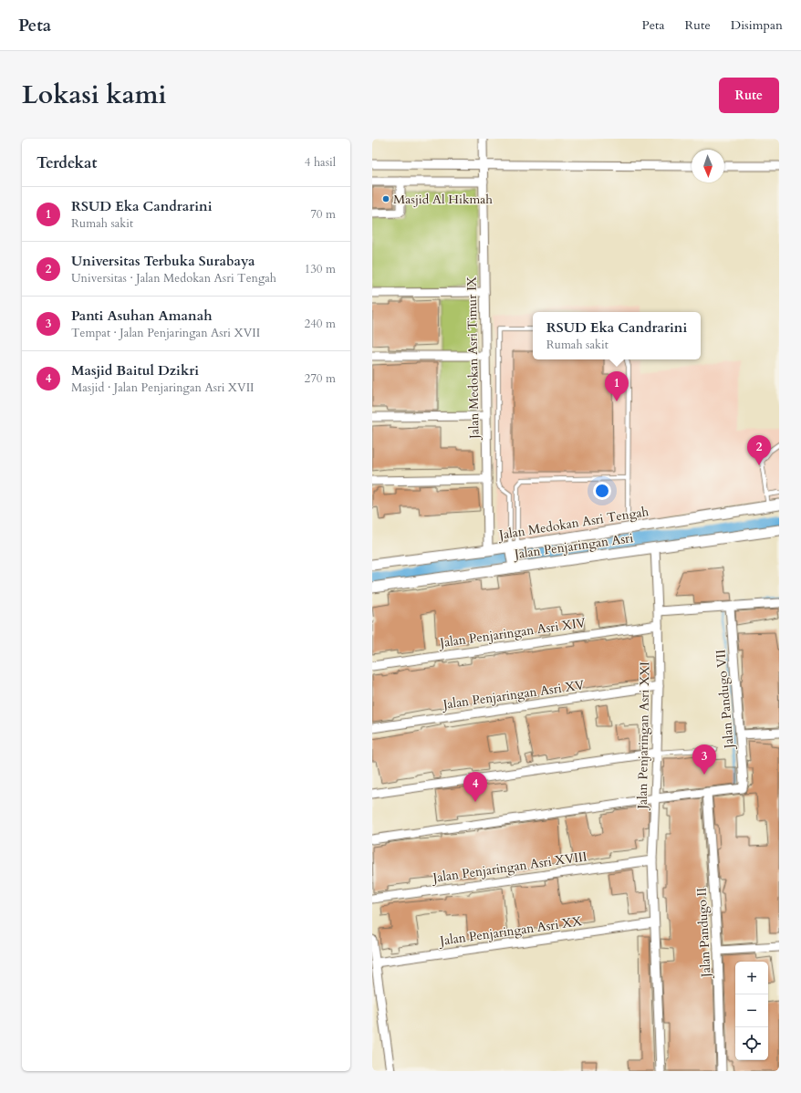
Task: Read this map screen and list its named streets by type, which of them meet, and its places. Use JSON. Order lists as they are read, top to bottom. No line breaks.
{"streets":{"street":["Jalan Medokan Asri Timur IX","Jalan Medokan Asri Tengah","Jalan Penjaringan Asri","Jalan Penjaringan Asri XIV","Jalan Penjaringan Asri XV","Jalan Pandugo VII","Jalan Penjaringan Asri XXI","Jalan Penjaringan Asri XVIII","Jalan Penjaringan Asri XX","Jalan Pandugo II"]},"crossings":[["Jalan Medokan Asri Timur IX","Jalan Medokan Asri Tengah"],["Jalan Penjaringan Asri","Jalan Penjaringan Asri XXI"],["Jalan Penjaringan Asri XIV","Jalan Penjaringan Asri XXI"],["Jalan Penjaringan Asri XV","Jalan Penjaringan Asri XXI"],["Jalan Pandugo VII","Jalan Pandugo II"],["Jalan Penjaringan Asri XXI","Jalan Penjaringan Asri XVIII"],["Jalan Penjaringan Asri XXI","Jalan Penjaringan Asri XX"]],"places":["Masjid Al Hikmah"],"north":"bottom","page":{"header":"Peta","nav":["Peta","Rute","Disimpan"],"title":"Lokasi kami","buttons":"Rute","heading":["Terdekat","4 hasil"],"list":[{"mark":"1","name":"RSUD Eka Candrarini","note":"Rumah sakit","value":"70 m"},{"mark":"2","name":"Universitas Terbuka Surabaya","note":"Universitas · Jalan Medokan Asri Tengah","value":"130 m"},{"mark":"3","name":"Panti Asuhan Amanah","note":"Tempat · Jalan Penjaringan Asri XVII","value":"240 m"},{"mark":"4","name":"Masjid Baitul Dzikri","note":"Masjid · Jalan Penjaringan Asri XVII","value":"270 m"}],"popup":["RSUD Eka Candrarini","Rumah sakit"],"pins":["1","2","3","4"],"map_buttons":["+","−"]}}
